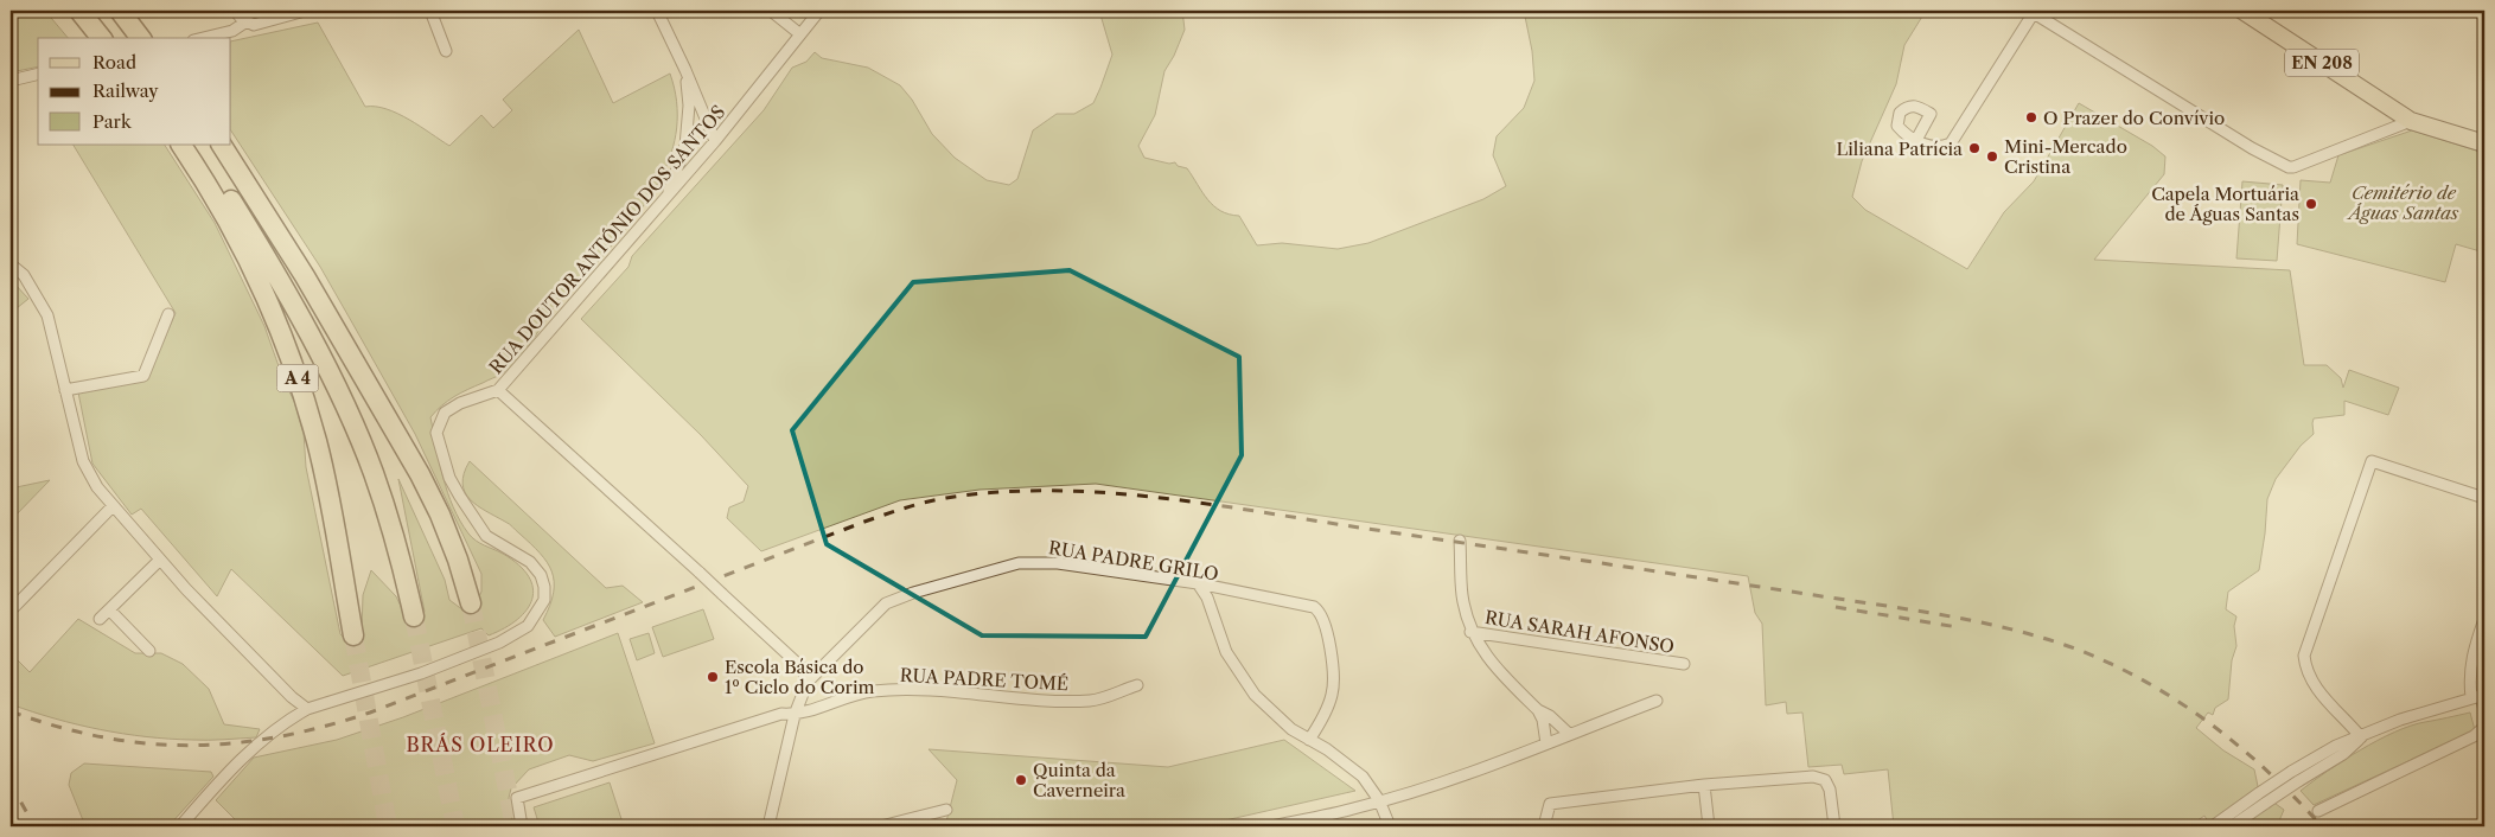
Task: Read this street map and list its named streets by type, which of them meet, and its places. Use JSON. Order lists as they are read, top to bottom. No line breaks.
{"streets":{"highway":["A 4"],"main road":["EN 208"],"street":["RUA DOUTOR ANTÓNIO DOS SANTOS","RUA PADRE GRILO","RUA SARAH AFONSO","RUA PADRE TOMÉ"]},"districts":["BRÁS OLEIRO"],"parks":["Cemitério de Águas Santas"],"places":["O Prazer do Convívio","Liliana Patrícia","Mini-Mercado Cristina","Capela Mortuária de Águas Santas","Escola Básica do 1º Ciclo do Corim","Quinta da Caverneira"],"legend":["Road","Railway","Park"]}
